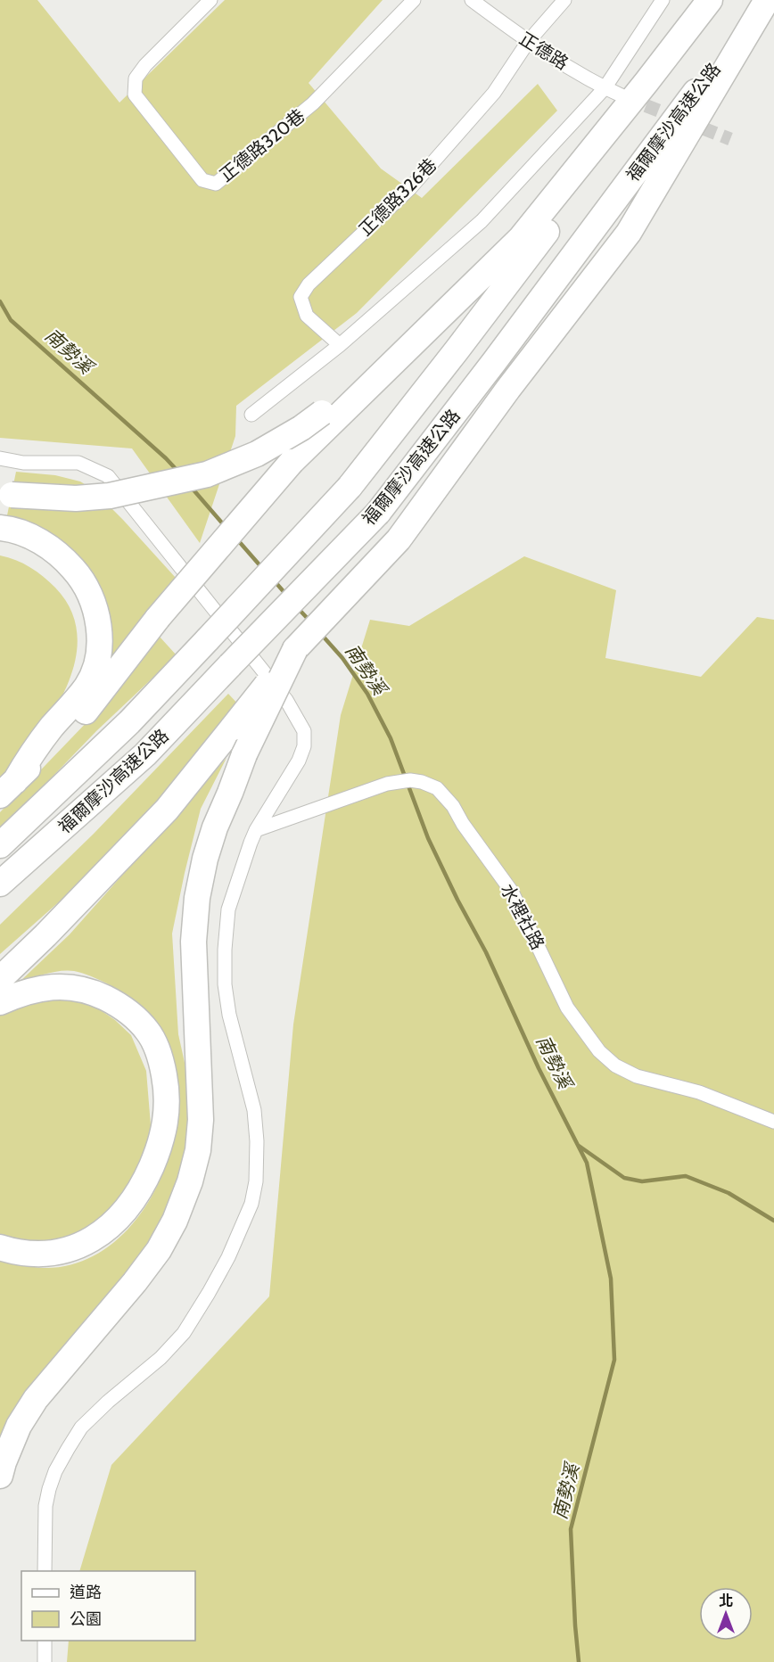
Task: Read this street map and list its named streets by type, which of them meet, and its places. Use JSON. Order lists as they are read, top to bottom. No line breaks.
{"streets":{"highway":["福爾摩沙高速公路"],"street":["正德路","正德路320巷","正德路326巷","水裡社路"]},"crossings":[["正德路","正德路326巷"]],"water":["南勢溪"],"legend":["道路","公園"],"north":"top"}
